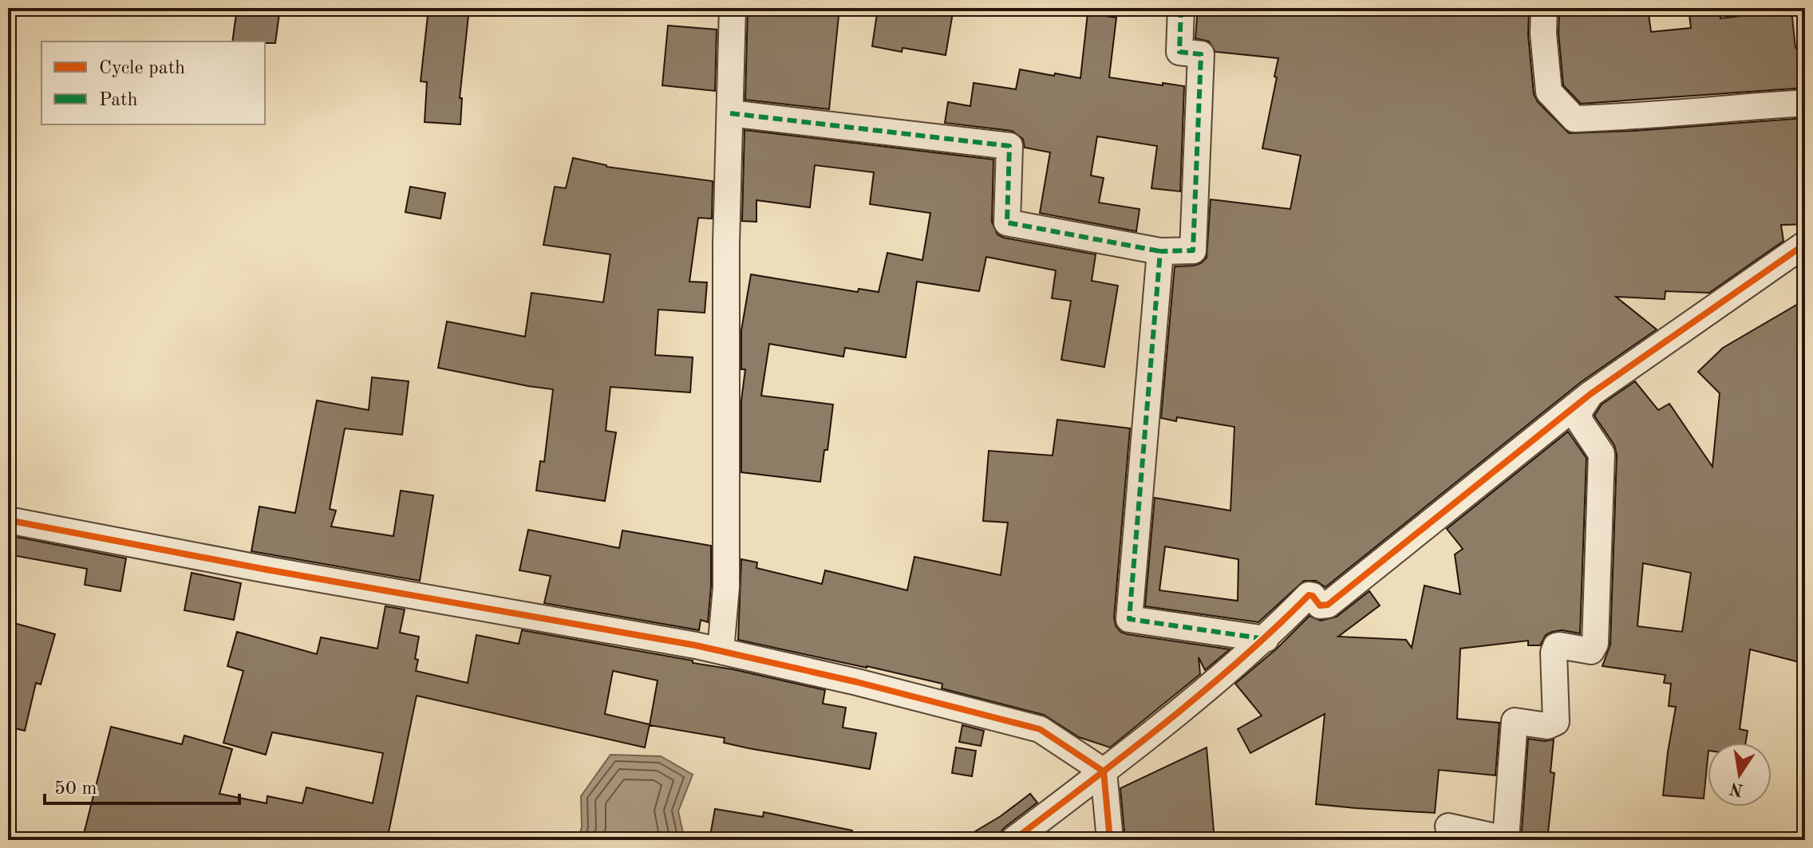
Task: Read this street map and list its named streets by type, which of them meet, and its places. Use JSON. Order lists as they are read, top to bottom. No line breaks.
{"legend":["Cycle path","Path"],"scale_bar":"50 m","north":"bottom"}
